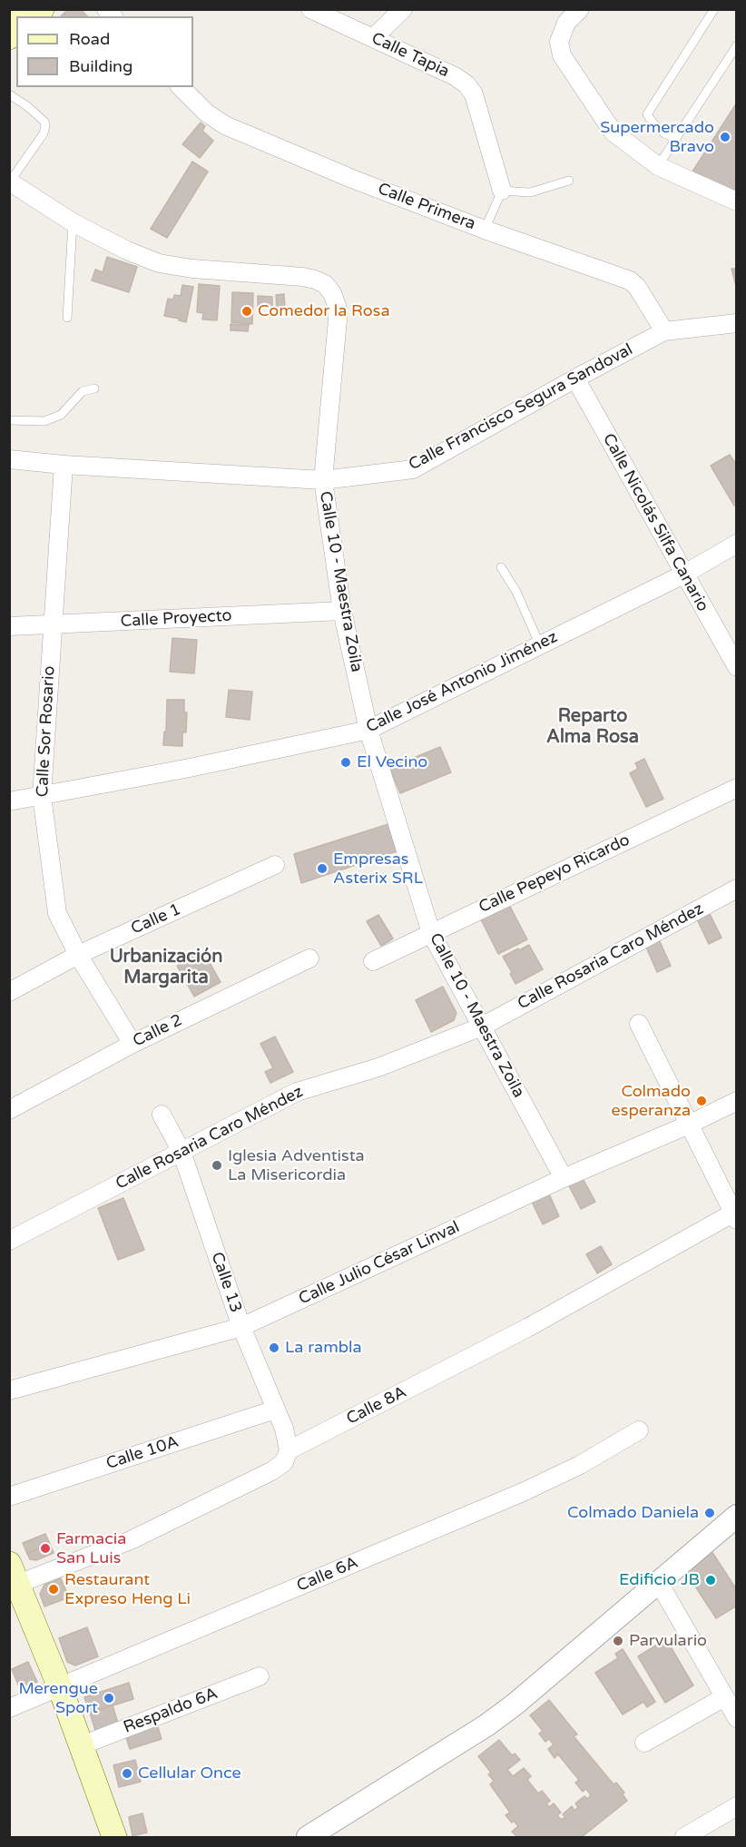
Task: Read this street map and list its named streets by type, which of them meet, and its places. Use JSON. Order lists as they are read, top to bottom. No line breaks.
{"streets":{"street":["Calle Tapia","Calle Primera","Calle Francisco Segura Sandoval","Calle Nicolás Silfa Canario","Calle 10 - Maestra Zoila","Calle Proyecto","Calle José Antonio Jiménez","Calle Sor Rosario","Calle Pepeyo Ricardo","Calle 1","Calle Rosaria Caro Méndez","Calle 2","Calle Julio César Linval","Calle 13","Calle 8A","Calle 10A","Calle 6A","Respaldo 6A"]},"crossings":[["Calle Primera","Calle Francisco Segura Sandoval"],["Calle Francisco Segura Sandoval","Calle Nicolás Silfa Canario"],["Calle Francisco Segura Sandoval","Calle 10 - Maestra Zoila"],["Calle Francisco Segura Sandoval","Calle Sor Rosario"],["Calle Nicolás Silfa Canario","Calle José Antonio Jiménez"],["Calle 10 - Maestra Zoila","Calle Proyecto"],["Calle 10 - Maestra Zoila","Calle José Antonio Jiménez"],["Calle 10 - Maestra Zoila","Calle Pepeyo Ricardo"],["Calle 10 - Maestra Zoila","Calle Rosaria Caro Méndez"],["Calle 10 - Maestra Zoila","Calle Julio César Linval"],["Calle Proyecto","Calle Sor Rosario"],["Calle José Antonio Jiménez","Calle Sor Rosario"],["Calle Sor Rosario","Calle 1"],["Calle Sor Rosario","Calle 2"],["Calle Rosaria Caro Méndez","Calle 13"],["Calle Julio César Linval","Calle 13"],["Calle 13","Calle 8A"],["Calle 13","Calle 10A"]],"districts":["Reparto Alma Rosa","Urbanización Margarita"],"places":["Supermercado Bravo","Comedor la Rosa","El Vecino","Empresas Asterix SRL","Colmado esperanza","Iglesia Adventista La Misericordia","La rambla","Colmado Daniela","Farmacia San Luis","Edificio JB","Restaurant Expreso Heng Li","Parvulario","Merengue Sport","Cellular Once"],"legend":["Road","Building"]}
